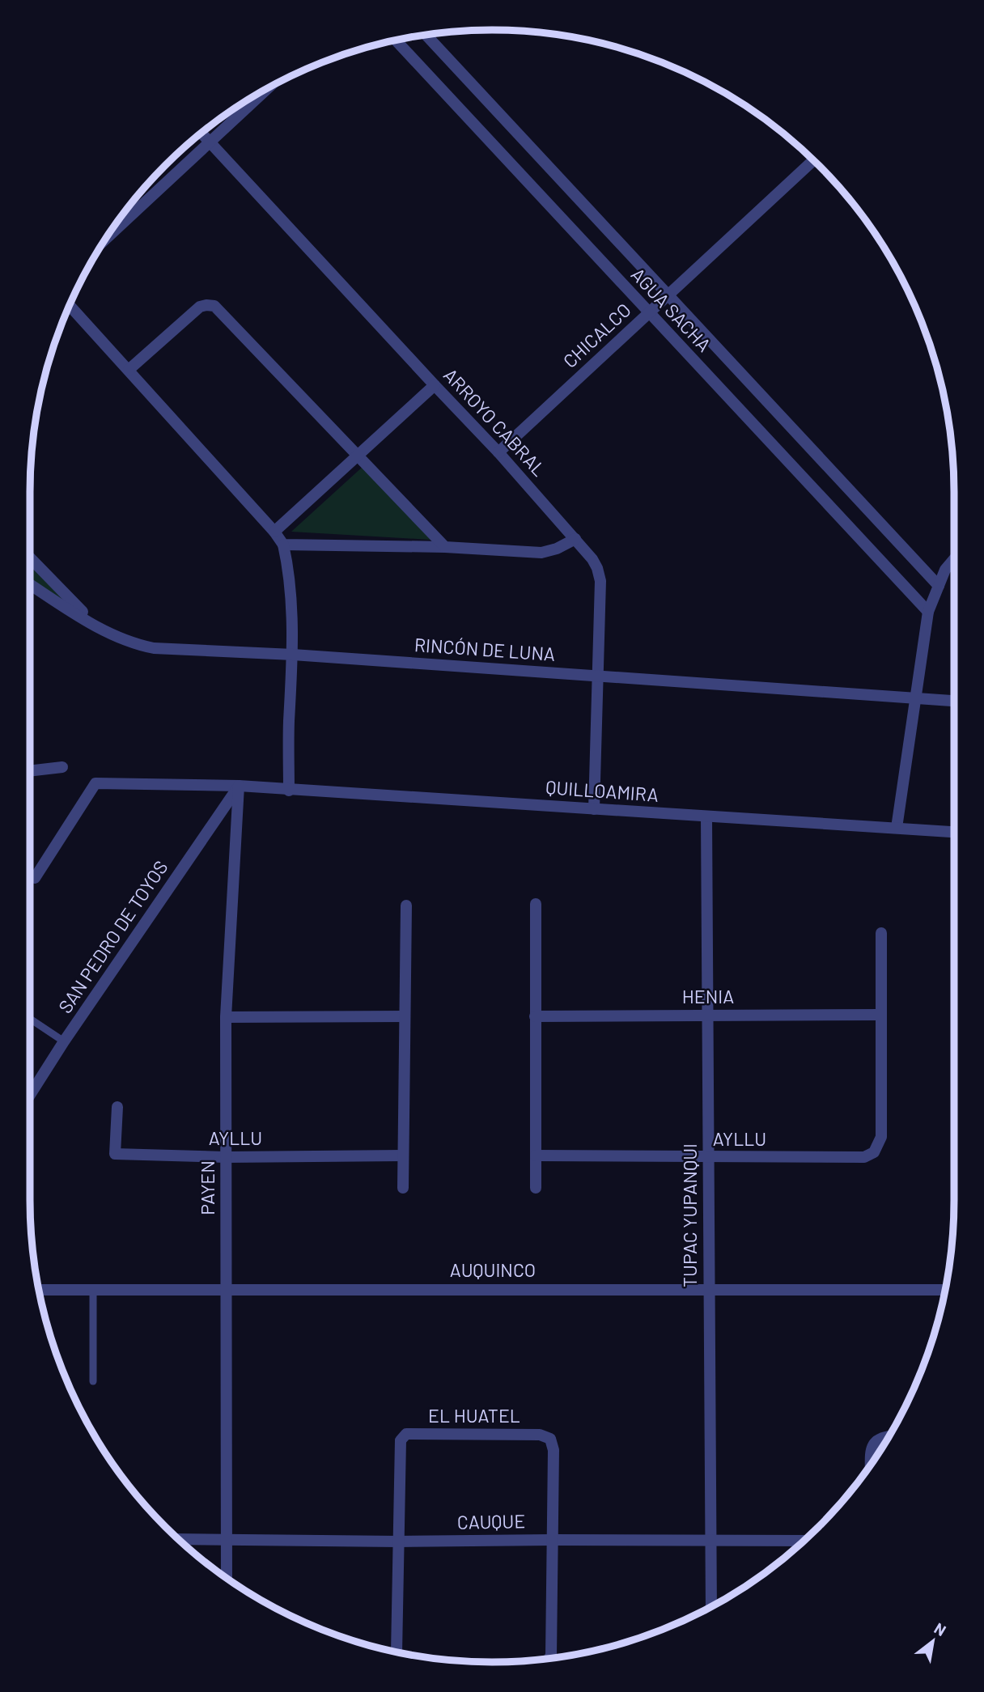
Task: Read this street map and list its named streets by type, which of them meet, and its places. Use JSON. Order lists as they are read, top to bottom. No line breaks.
{"streets":{"street":["AGUA SACHA","CHICALCO","ARROYO CABRAL","RINCÓN DE LUNA","QUILLOAMIRA","SAN PEDRO DE TOYOS","HENIA","AYLLU","PAYEN","TUPAC YUPANQUI","AUQUINCO","EL HUATEL","CAUQUE"]},"crossings":[["AGUA SACHA","CHICALCO"],["CHICALCO","ARROYO CABRAL"],["ARROYO CABRAL","RINCÓN DE LUNA"],["ARROYO CABRAL","QUILLOAMIRA"],["QUILLOAMIRA","SAN PEDRO DE TOYOS"],["QUILLOAMIRA","PAYEN"],["QUILLOAMIRA","TUPAC YUPANQUI"],["SAN PEDRO DE TOYOS","PAYEN"],["HENIA","AYLLU"],["HENIA","TUPAC YUPANQUI"],["AYLLU","PAYEN"],["AYLLU","TUPAC YUPANQUI"],["PAYEN","AUQUINCO"],["PAYEN","CAUQUE"],["TUPAC YUPANQUI","AUQUINCO"],["TUPAC YUPANQUI","CAUQUE"],["EL HUATEL","CAUQUE"]],"north":"top right"}
